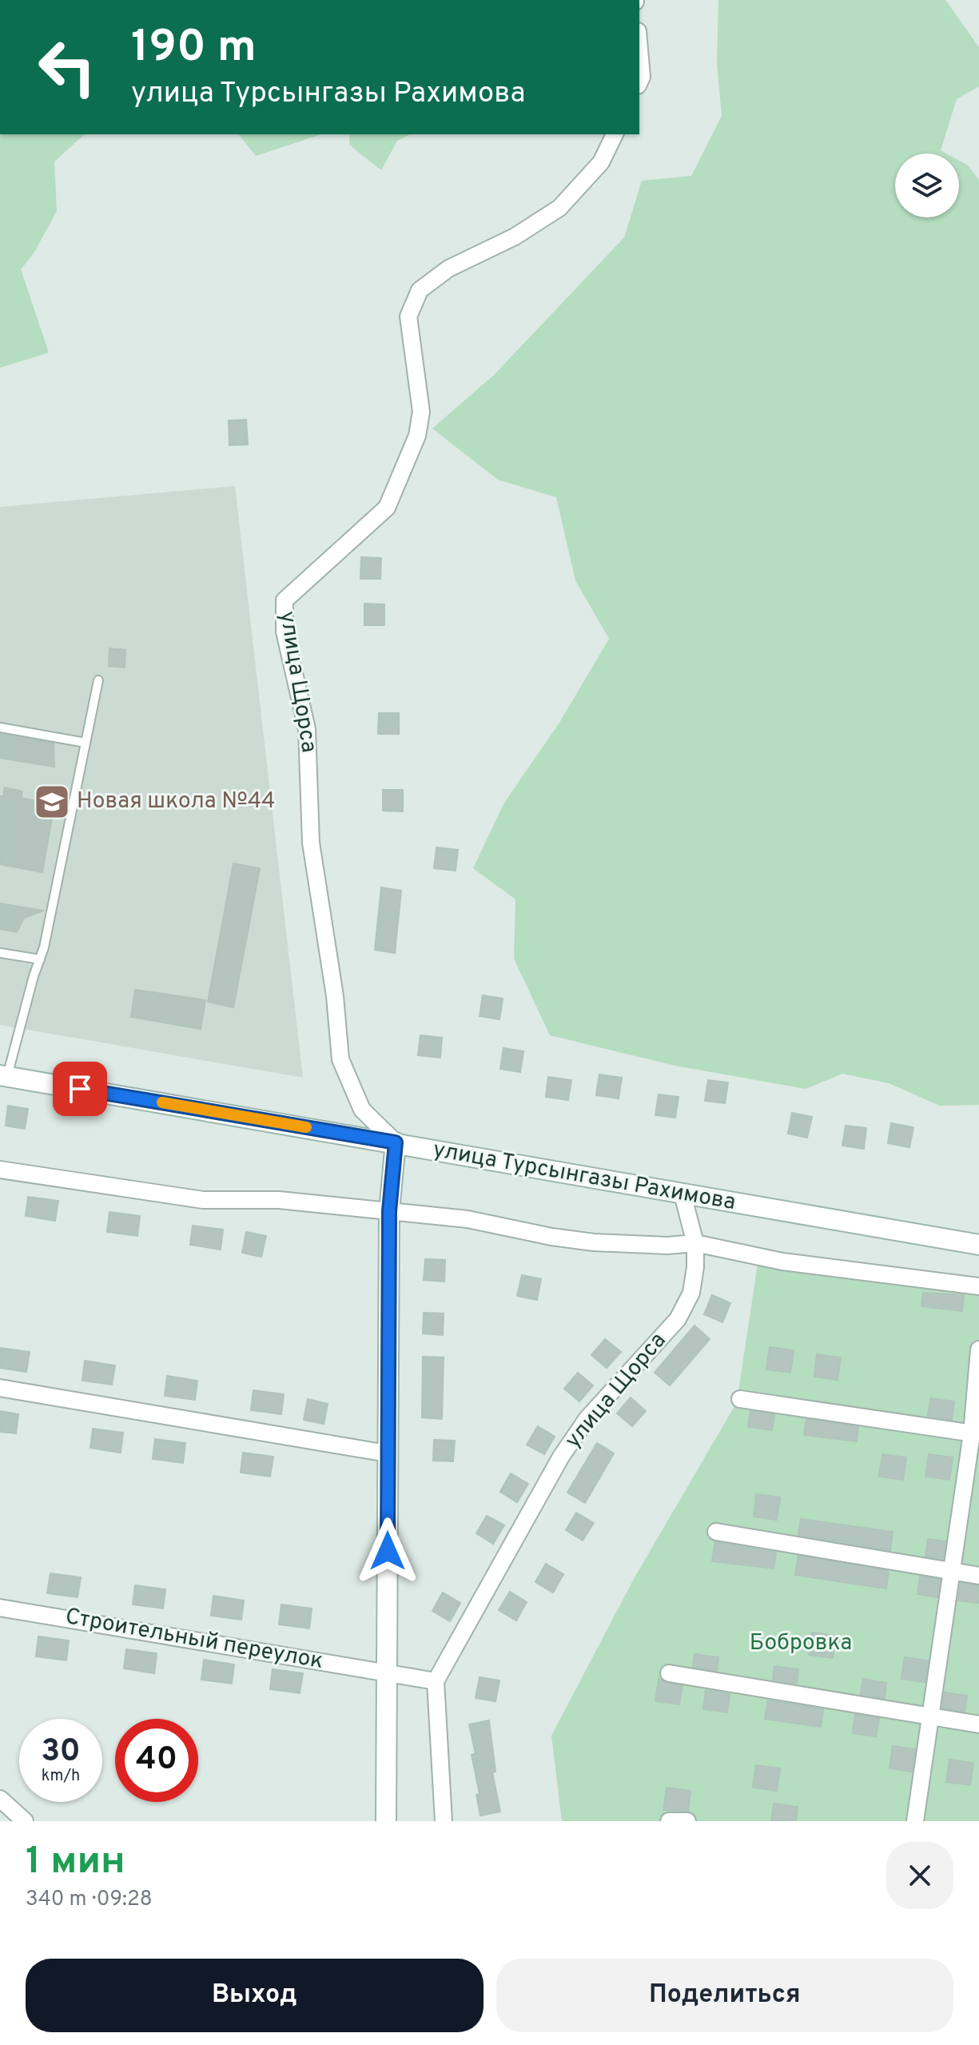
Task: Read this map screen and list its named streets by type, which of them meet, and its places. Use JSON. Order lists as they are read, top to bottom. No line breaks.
{"streets":{"street":["улица Щорса","улица Турсынгазы Рахимова","Строительный переулок"]},"crossings":[["улица Щорса","улица Турсынгазы Рахимова"],["улица Щорса","Строительный переулок"]],"parks":["Бобровка"],"places":{"school or university":["Новая школа №44"]},"page":{"turn":["190 m","улица Турсынгазы Рахимова"],"speed":"30 km/h","limit":"40","heading":["1 мин","340 m · 09:28"],"buttons":["Выход","Поделиться"]}}
